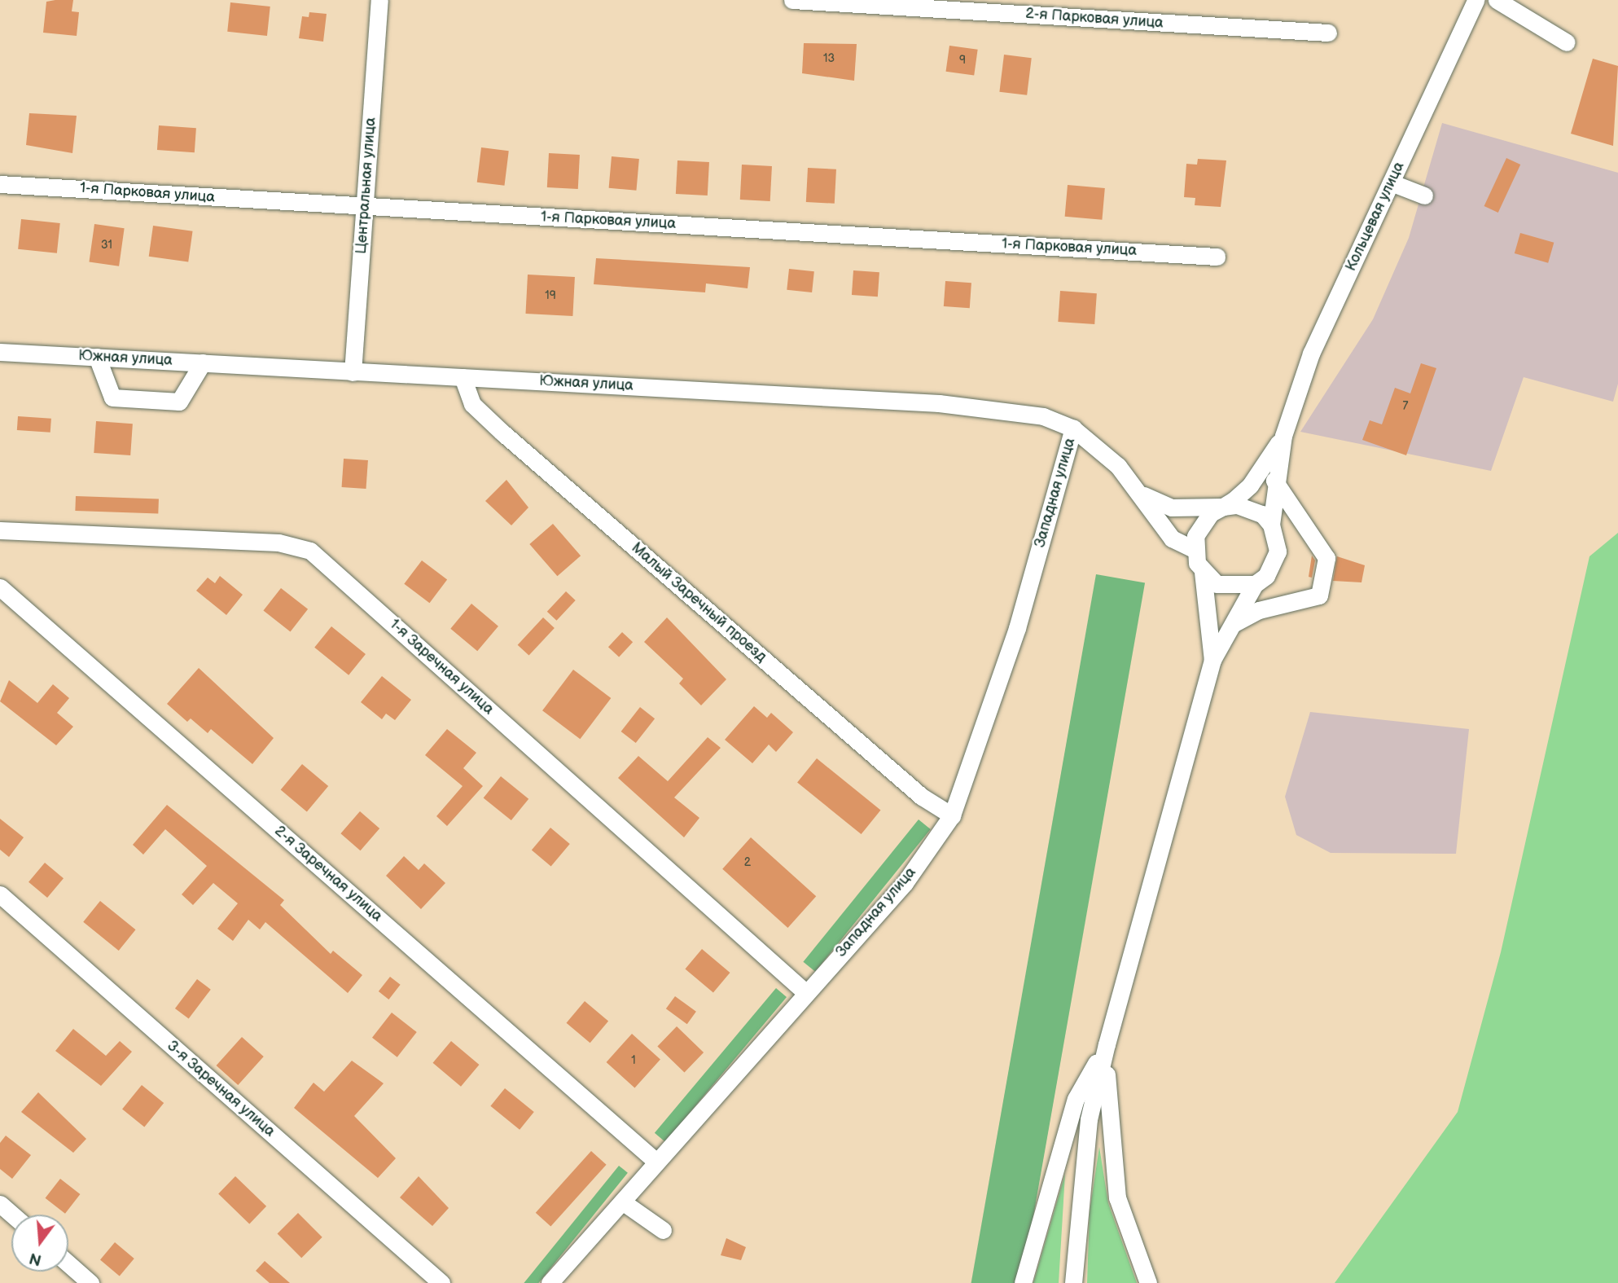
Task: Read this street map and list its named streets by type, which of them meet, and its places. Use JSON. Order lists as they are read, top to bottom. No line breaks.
{"streets":{"street":["2-я Парковая улица","Центральная улица","1-я Парковая улица","Кольцевая улица","Южная улица","Западная улица","Малый Заречный проезд","1-я Заречная улица","2-я Заречная улица","3-я Заречная улица"]},"crossings":[["Центральная улица","1-я Парковая улица"],["Центральная улица","Южная улица"],["Южная улица","Западная улица"],["Южная улица","Малый Заречный проезд"],["Западная улица","Малый Заречный проезд"],["Западная улица","1-я Заречная улица"],["Западная улица","2-я Заречная улица"]],"house_numbers":["13","9","31","19","7","2","1"],"north":"bottom"}
